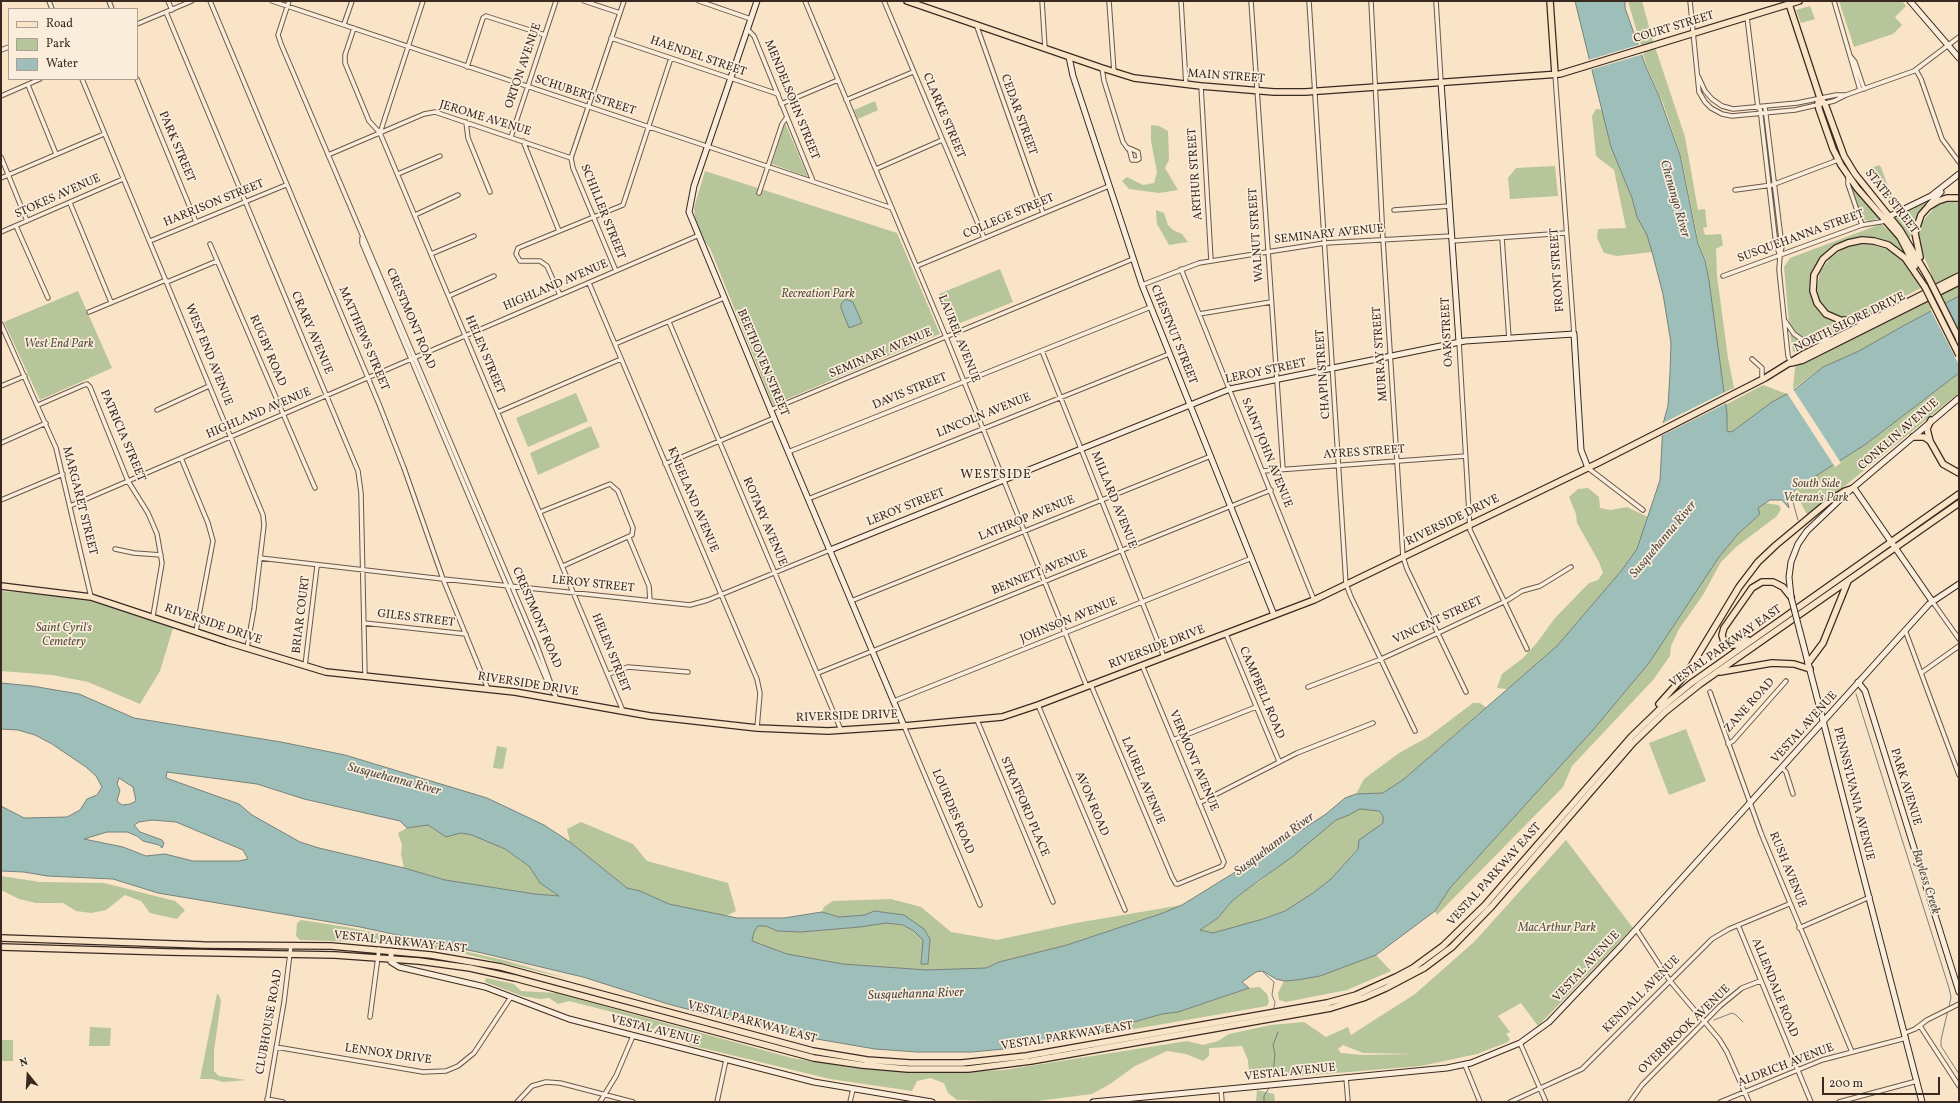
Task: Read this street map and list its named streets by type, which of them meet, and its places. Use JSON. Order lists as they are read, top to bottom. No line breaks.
{"streets":{"main road":["COURT STREET","MAIN STREET","STATE STREET","FRONT STREET","NORTH SHORE DRIVE","RIVERSIDE DRIVE","VESTAL PARKWAY EAST"],"street":["HAENDEL STREET","ORTON AVENUE","SCHUBERT STREET","MENDELSOHN STREET","CEDAR STREET","CLARKE STREET","JEROME AVENUE","PARK STREET","ARTHUR STREET","STOKES AVENUE","HARRISON STREET","SCHILLER STREET","COLLEGE STREET","WALNUT STREET","SEMINARY AVENUE","SUSQUEHANNA STREET","HIGHLAND AVENUE","CRESTMONT ROAD","OAK STREET","CRARY AVENUE","CHESTNUT STREET","MATTHEWS STREET","LAUREL AVENUE","RUGBY ROAD","MURRAY STREET","WEST END AVENUE","HELEN STREET","BEETHOVEN STREET","LEROY STREET","CHAPIN STREET","DAVIS STREET","LINCOLN AVENUE","CONKLIN AVENUE","PATRICIA STREET","SAINT JOHN AVENUE","AYRES STREET","KNEELAND AVENUE","MILLARD AVENUE","MARGARET STREET","LATHROP AVENUE","ROTARY AVENUE","BENNETT AVENUE","BRIAR COURT","GILES STREET","JOHNSON AVENUE","VINCENT STREET","CAMPBELL ROAD","ZANE ROAD","VESTAL AVENUE","VERMONT AVENUE","PARK AVENUE","PENNSYLVANIA AVENUE","AVON ROAD","STRATFORD PLACE","LOURDES ROAD","RUSH AVENUE","ALLENDALE ROAD","KENDALL AVENUE","CLUBHOUSE ROAD","OVERBROOK AVENUE","LENNOX DRIVE","ALDRICH AVENUE"]},"crossings":[["COURT STREET","MAIN STREET"],["COURT STREET","STATE STREET"],["COURT STREET","FRONT STREET"],["HAENDEL STREET","MENDELSOHN STREET"],["HAENDEL STREET","SCHILLER STREET"],["HAENDEL STREET","BEETHOVEN STREET"],["ORTON AVENUE","SCHUBERT STREET"],["ORTON AVENUE","JEROME AVENUE"],["MAIN STREET","CEDAR STREET"],["MAIN STREET","ARTHUR STREET"],["MAIN STREET","WALNUT STREET"],["MAIN STREET","FRONT STREET"],["MAIN STREET","OAK STREET"],["MAIN STREET","CHESTNUT STREET"],["MAIN STREET","MURRAY STREET"],["MAIN STREET","CHAPIN STREET"],["SCHUBERT STREET","MENDELSOHN STREET"],["SCHUBERT STREET","SCHILLER STREET"],["SCHUBERT STREET","CRESTMONT ROAD"],["SCHUBERT STREET","LAUREL AVENUE"],["SCHUBERT STREET","HELEN STREET"],["SCHUBERT STREET","BEETHOVEN STREET"],["MENDELSOHN STREET","BEETHOVEN STREET"],["CEDAR STREET","COLLEGE STREET"],["CLARKE STREET","COLLEGE STREET"],["JEROME AVENUE","SCHILLER STREET"],["JEROME AVENUE","CRESTMONT ROAD"],["JEROME AVENUE","HELEN STREET"],["PARK STREET","HARRISON STREET"],["ARTHUR STREET","SEMINARY AVENUE"],["STOKES AVENUE","WEST END AVENUE"],["STATE STREET","SUSQUEHANNA STREET"],["HARRISON STREET","CRARY AVENUE"],["HARRISON STREET","MATTHEWS STREET"],["HARRISON STREET","WEST END AVENUE"],["SCHILLER STREET","HIGHLAND AVENUE"],["COLLEGE STREET","CHESTNUT STREET"],["COLLEGE STREET","LAUREL AVENUE"],["WALNUT STREET","SEMINARY AVENUE"],["WALNUT STREET","LEROY STREET"],["WALNUT STREET","AYRES STREET"],["SEMINARY AVENUE","FRONT STREET"],["SEMINARY AVENUE","OAK STREET"],["SEMINARY AVENUE","CHESTNUT STREET"],["SEMINARY AVENUE","LAUREL AVENUE"],["SEMINARY AVENUE","MURRAY STREET"],["SEMINARY AVENUE","BEETHOVEN STREET"],["SEMINARY AVENUE","CHAPIN STREET"],["SEMINARY AVENUE","SAINT JOHN AVENUE"],["FRONT STREET","LEROY STREET"],["FRONT STREET","RIVERSIDE DRIVE"],["HIGHLAND AVENUE","CRESTMONT ROAD"],["HIGHLAND AVENUE","CRARY AVENUE"],["HIGHLAND AVENUE","MATTHEWS STREET"],["HIGHLAND AVENUE","RUGBY ROAD"],["HIGHLAND AVENUE","WEST END AVENUE"],["HIGHLAND AVENUE","HELEN STREET"],["HIGHLAND AVENUE","BEETHOVEN STREET"],["HIGHLAND AVENUE","PATRICIA STREET"],["HIGHLAND AVENUE","KNEELAND AVENUE"],["HIGHLAND AVENUE","MARGARET STREET"],["CRESTMONT ROAD","LEROY STREET"],["CRESTMONT ROAD","RIVERSIDE DRIVE"],["OAK STREET","LEROY STREET"],["OAK STREET","AYRES STREET"],["OAK STREET","RIVERSIDE DRIVE"],["OAK STREET","VINCENT STREET"],["CRARY AVENUE","LEROY STREET"],["CRARY AVENUE","RIVERSIDE DRIVE"],["CRARY AVENUE","GILES STREET"],["CHESTNUT STREET","LEROY STREET"],["CHESTNUT STREET","DAVIS STREET"],["CHESTNUT STREET","LINCOLN AVENUE"],["CHESTNUT STREET","LATHROP AVENUE"],["CHESTNUT STREET","RIVERSIDE DRIVE"],["CHESTNUT STREET","BENNETT AVENUE"],["CHESTNUT STREET","JOHNSON AVENUE"],["MATTHEWS STREET","LEROY STREET"],["MATTHEWS STREET","RIVERSIDE DRIVE"],["MATTHEWS STREET","GILES STREET"],["LAUREL AVENUE","LEROY STREET"],["LAUREL AVENUE","DAVIS STREET"],["LAUREL AVENUE","LINCOLN AVENUE"],["LAUREL AVENUE","LATHROP AVENUE"],["LAUREL AVENUE","RIVERSIDE DRIVE"],["LAUREL AVENUE","BENNETT AVENUE"],["LAUREL AVENUE","JOHNSON AVENUE"],["LAUREL AVENUE","VERMONT AVENUE"],["MURRAY STREET","LEROY STREET"],["MURRAY STREET","AYRES STREET"],["MURRAY STREET","RIVERSIDE DRIVE"],["MURRAY STREET","VINCENT STREET"],["WEST END AVENUE","LEROY STREET"],["WEST END AVENUE","RIVERSIDE DRIVE"],["HELEN STREET","LEROY STREET"],["HELEN STREET","RIVERSIDE DRIVE"],["BEETHOVEN STREET","LEROY STREET"],["BEETHOVEN STREET","DAVIS STREET"],["BEETHOVEN STREET","LINCOLN AVENUE"],["BEETHOVEN STREET","LATHROP AVENUE"],["BEETHOVEN STREET","RIVERSIDE DRIVE"],["BEETHOVEN STREET","BENNETT AVENUE"],["BEETHOVEN STREET","JOHNSON AVENUE"],["BEETHOVEN STREET","LOURDES ROAD"],["LEROY STREET","CHAPIN STREET"],["LEROY STREET","SAINT JOHN AVENUE"],["LEROY STREET","KNEELAND AVENUE"],["LEROY STREET","MILLARD AVENUE"],["LEROY STREET","ROTARY AVENUE"],["LEROY STREET","BRIAR COURT"],["CHAPIN STREET","AYRES STREET"],["CHAPIN STREET","RIVERSIDE DRIVE"],["CHAPIN STREET","VINCENT STREET"],["DAVIS STREET","MILLARD AVENUE"],["LINCOLN AVENUE","MILLARD AVENUE"],["CONKLIN AVENUE","PENNSYLVANIA AVENUE"],["PATRICIA STREET","MARGARET STREET"],["PATRICIA STREET","RIVERSIDE DRIVE"],["SAINT JOHN AVENUE","AYRES STREET"],["SAINT JOHN AVENUE","RIVERSIDE DRIVE"],["SAINT JOHN AVENUE","BENNETT AVENUE"],["KNEELAND AVENUE","RIVERSIDE DRIVE"],["MILLARD AVENUE","LATHROP AVENUE"],["MILLARD AVENUE","RIVERSIDE DRIVE"],["MILLARD AVENUE","BENNETT AVENUE"],["MILLARD AVENUE","JOHNSON AVENUE"],["MARGARET STREET","RIVERSIDE DRIVE"],["RIVERSIDE DRIVE","ROTARY AVENUE"],["RIVERSIDE DRIVE","BRIAR COURT"],["RIVERSIDE DRIVE","CAMPBELL ROAD"],["RIVERSIDE DRIVE","VERMONT AVENUE"],["RIVERSIDE DRIVE","AVON ROAD"],["RIVERSIDE DRIVE","STRATFORD PLACE"],["RIVERSIDE DRIVE","LOURDES ROAD"],["ROTARY AVENUE","BENNETT AVENUE"],["VESTAL PARKWAY EAST","VESTAL AVENUE"],["VESTAL PARKWAY EAST","CLUBHOUSE ROAD"],["ZANE ROAD","RUSH AVENUE"],["VESTAL AVENUE","PARK AVENUE"],["VESTAL AVENUE","PENNSYLVANIA AVENUE"],["VESTAL AVENUE","RUSH AVENUE"],["VESTAL AVENUE","LENNOX DRIVE"],["PENNSYLVANIA AVENUE","ALDRICH AVENUE"],["RUSH AVENUE","KENDALL AVENUE"],["RUSH AVENUE","ALDRICH AVENUE"],["ALLENDALE ROAD","KENDALL AVENUE"],["ALLENDALE ROAD","OVERBROOK AVENUE"],["ALLENDALE ROAD","ALDRICH AVENUE"],["CLUBHOUSE ROAD","LENNOX DRIVE"]],"districts":["WESTSIDE"],"water":["Chenango River","Susquehanna River","Bayless Creek"],"parks":["Recreation Park","West End Park","South Side Veteran's Park","Saint Cyril's Cemetery","MacArthur Park"],"legend":["Road","Park","Water"],"scale_bar":"200 m","north":"top"}
